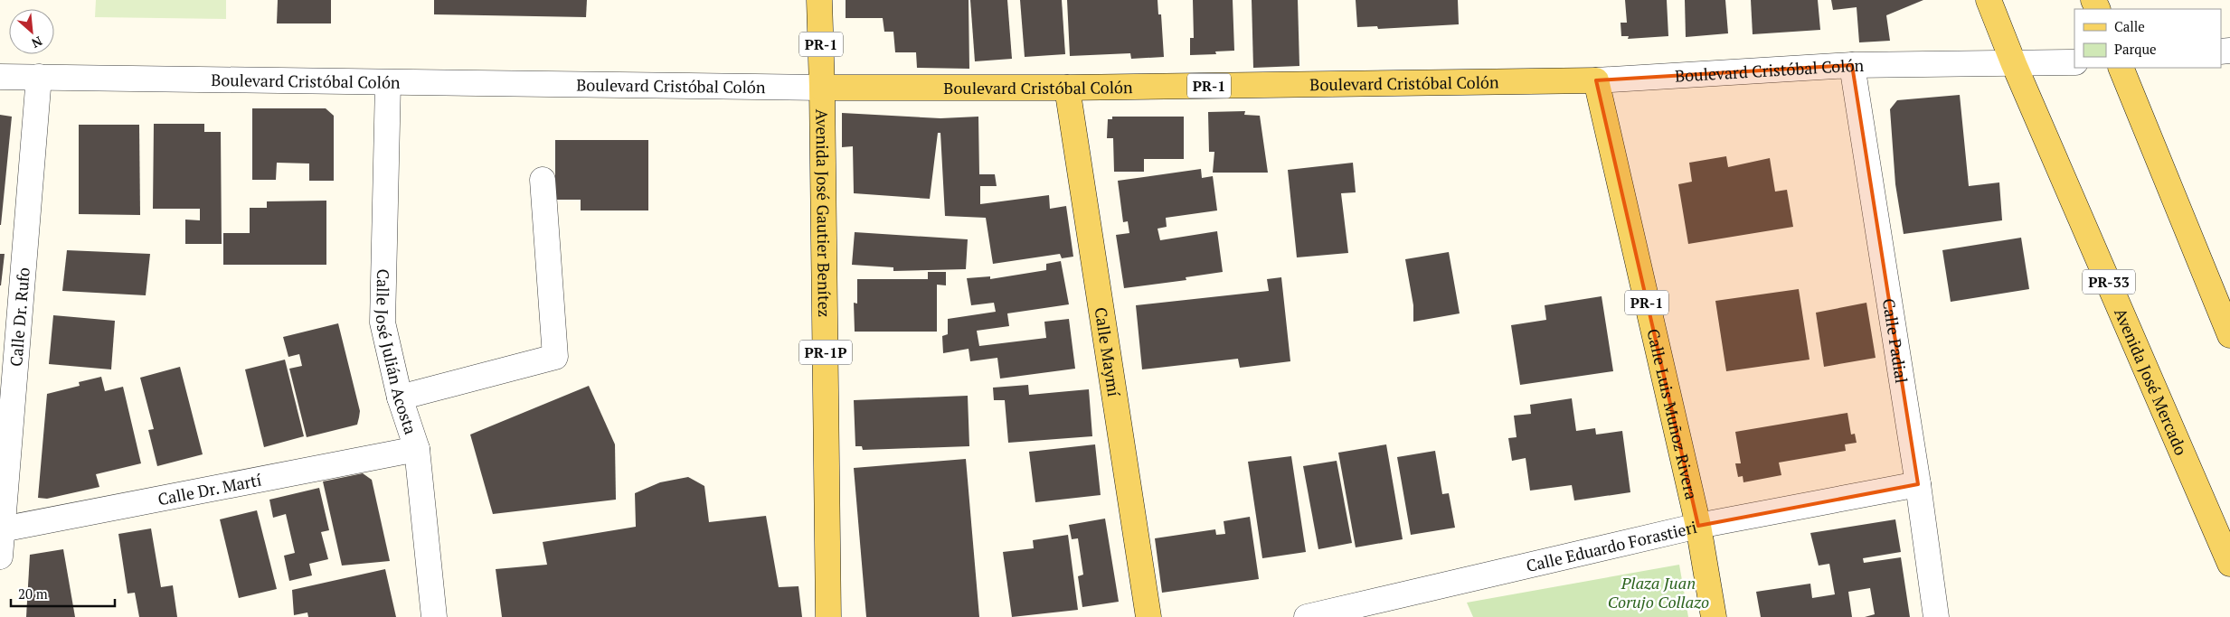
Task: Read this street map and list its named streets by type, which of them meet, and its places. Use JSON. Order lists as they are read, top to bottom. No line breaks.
{"streets":{"main road":["PR-1","Boulevard Cristóbal Colón","Avenida José Gautier Benítez","PR-33","PR-1P","Calle Maymí","Avenida José Mercado","Calle Luis Muñoz Rivera"],"street":["Calle Dr. Rufo","Calle Padial","Calle José Julián Acosta","Calle Dr. Martí","Calle Eduardo Forastieri"]},"crossings":[["Boulevard Cristóbal Colón","Avenida José Gautier Benítez"],["Boulevard Cristóbal Colón","Calle Dr. Rufo"],["Boulevard Cristóbal Colón","Calle Padial"],["Boulevard Cristóbal Colón","Calle José Julián Acosta"],["Boulevard Cristóbal Colón","Calle Maymí"],["Boulevard Cristóbal Colón","Avenida José Mercado"],["Boulevard Cristóbal Colón","Calle Luis Muñoz Rivera"],["Calle Dr. Rufo","Calle Dr. Martí"],["Calle Padial","Calle Eduardo Forastieri"],["Calle José Julián Acosta","Calle Dr. Martí"],["Calle Luis Muñoz Rivera","Calle Eduardo Forastieri"]],"parks":["Plaza Juan Corujo Collazo"],"legend":["Calle","Parque"],"scale_bar":"20 m","north":"bottom right"}
